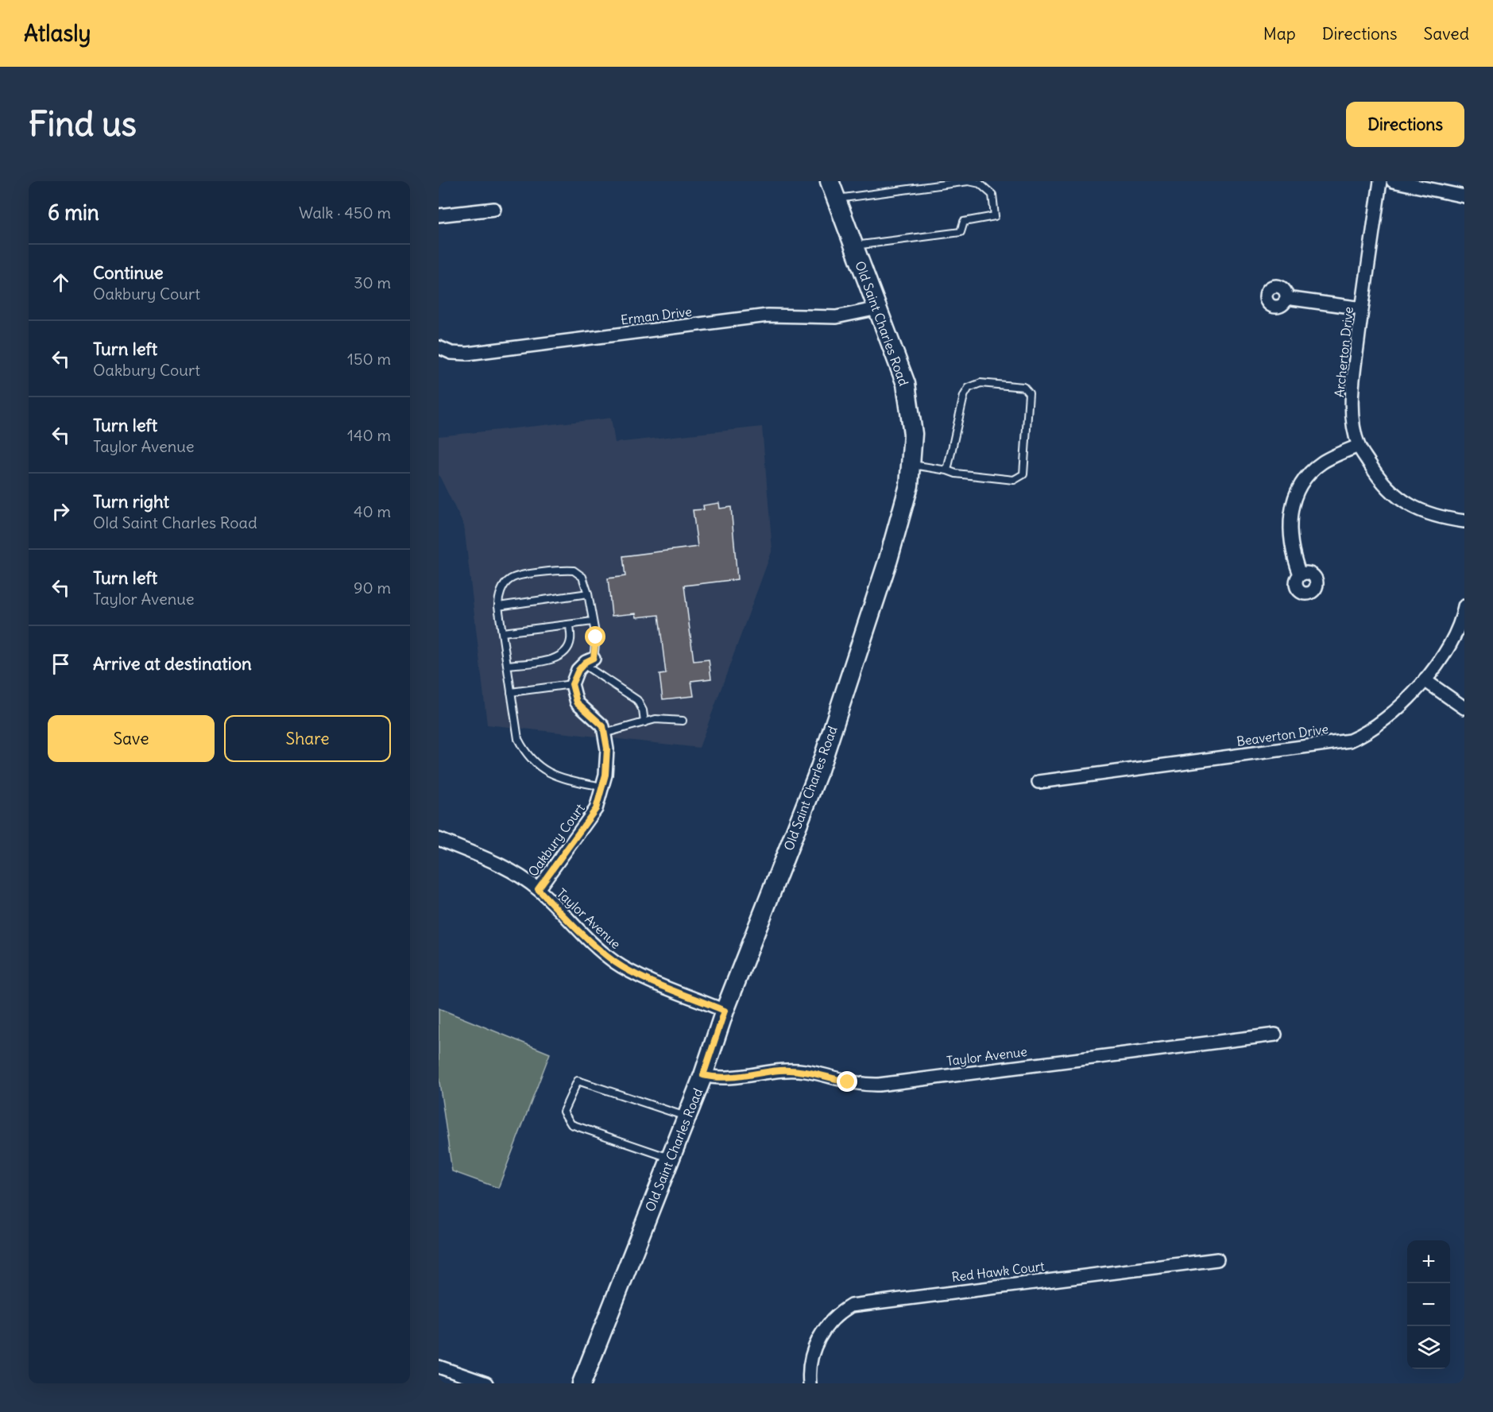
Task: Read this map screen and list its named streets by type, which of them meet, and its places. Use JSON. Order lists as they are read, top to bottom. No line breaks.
{"streets":{"street":["Erman Drive","Old Saint Charles Road","Archerton Drive","Beaverton Drive","Oakbury Court","Taylor Avenue","Red Hawk Court"]},"crossings":[["Erman Drive","Old Saint Charles Road"],["Old Saint Charles Road","Taylor Avenue"],["Oakbury Court","Taylor Avenue"]],"page":{"header":"Atlasly","nav":["Map","Directions","Saved"],"buttons":["Directions",["Save","Share"]],"title":"Find us","heading":["6 min","Walk · 450 m"],"list":[["Continue","Oakbury Court","30 m"],["Turn left","Oakbury Court","150 m"],["Turn left","Taylor Avenue","140 m"],["Turn right","Old Saint Charles Road","40 m"],["Turn left","Taylor Avenue","90 m"],"Arrive at destination"],"map_buttons":["+","−"]}}
